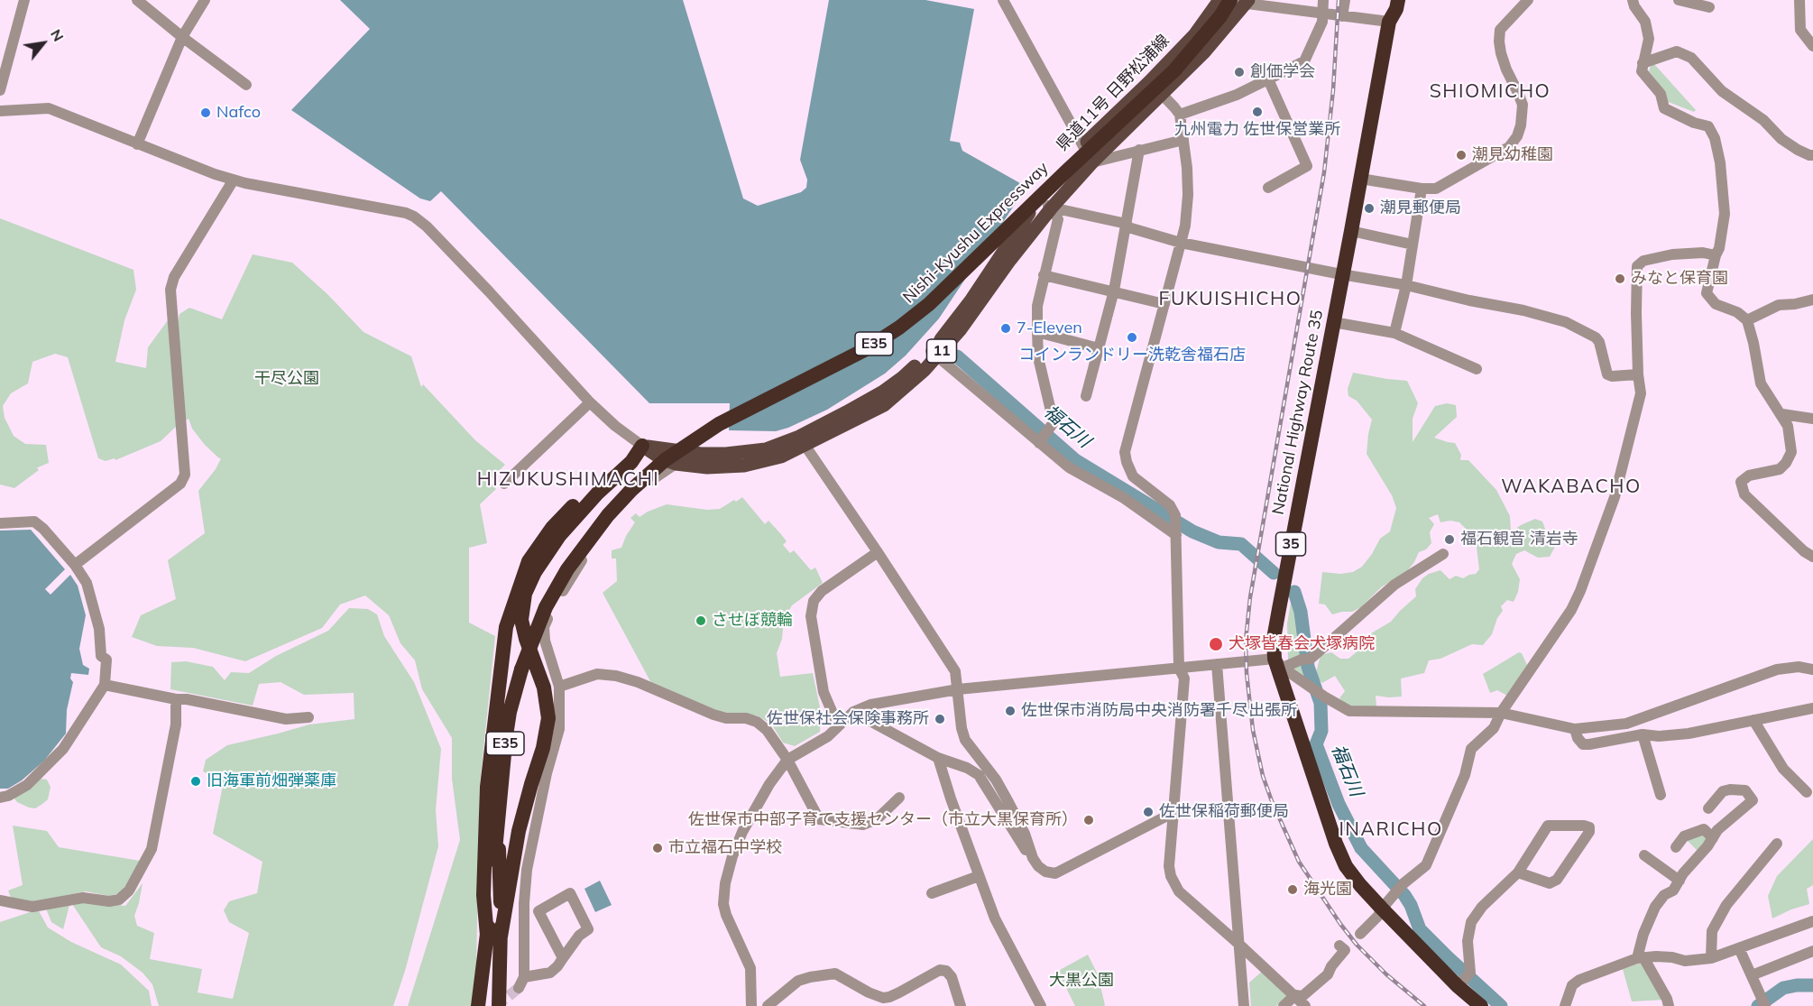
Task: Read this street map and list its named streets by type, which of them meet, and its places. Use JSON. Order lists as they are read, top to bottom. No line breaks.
{"streets":{"highway":["Nishi-Kyushu Expressway","E35","National Highway Route 35","35"],"main road":["県道11号 日野松浦線","11"]},"crossings":[["県道11号 日野松浦線","Nishi-Kyushu Expressway"],["県道11号 日野松浦線","11"]],"districts":["SHIOMICHO","FUKUISHICHO","HIZUKUSHIMACHI","WAKABACHO","INARICHO"],"water":["福石川"],"parks":["干尽公園","大黒公園"],"places":["創価学会","九州電力 佐世保営業所","Nafco","潮見幼稚園","潮見郵便局","みなと保育園","7-Eleven","コインランドリー洗乾舎福石店","福石観音 清岩寺","させぼ競輪","犬塚皆春会犬塚病院","佐世保市消防局中央消防署千尽出張所","佐世保社会保険事務所","旧海軍前畑弾薬庫","佐世保稲荷郵便局","佐世保市中部子育て支援センター（市立大黒保育所）","市立福石中学校","海光園"],"north":"top right"}
